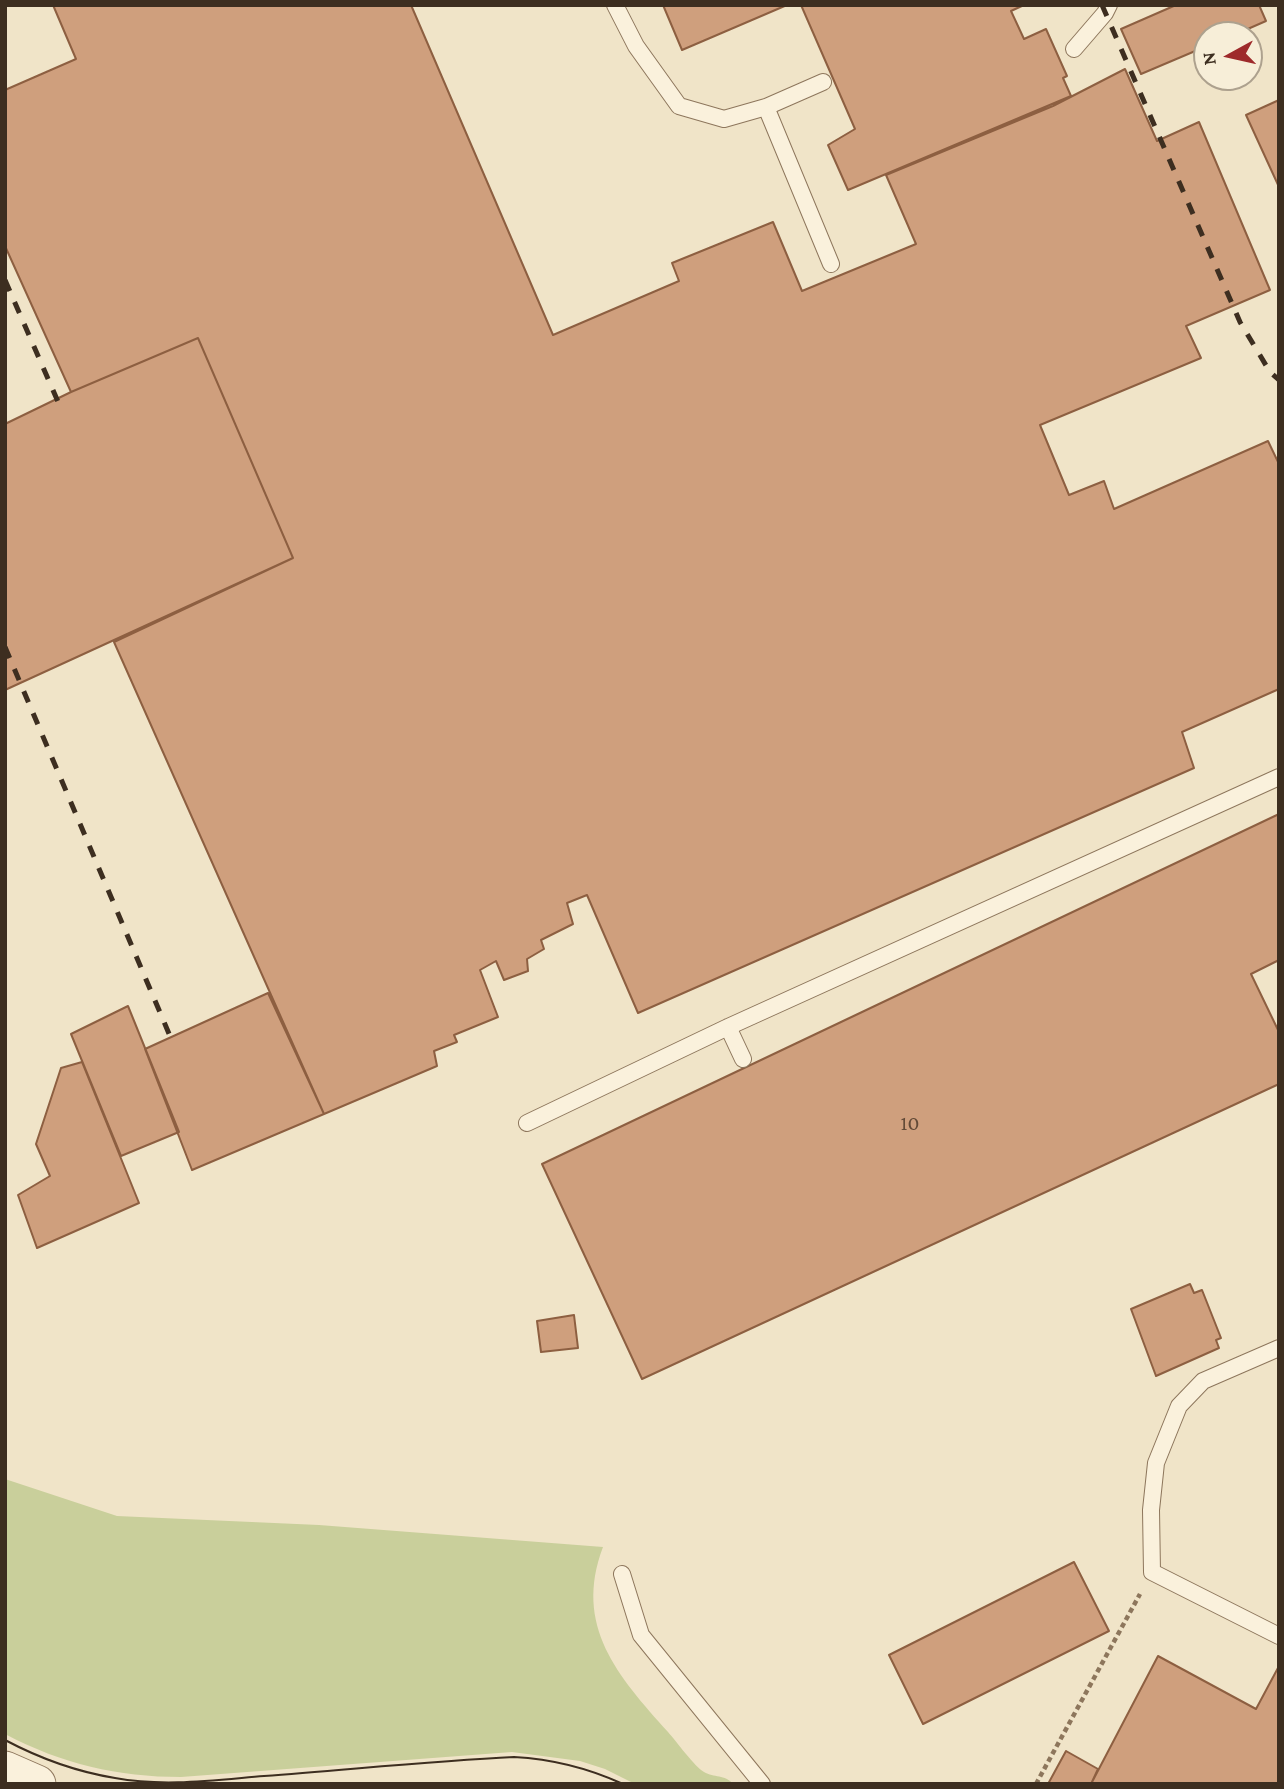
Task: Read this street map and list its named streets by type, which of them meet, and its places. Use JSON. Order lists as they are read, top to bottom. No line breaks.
{"house_numbers":["10"],"north":"left"}
